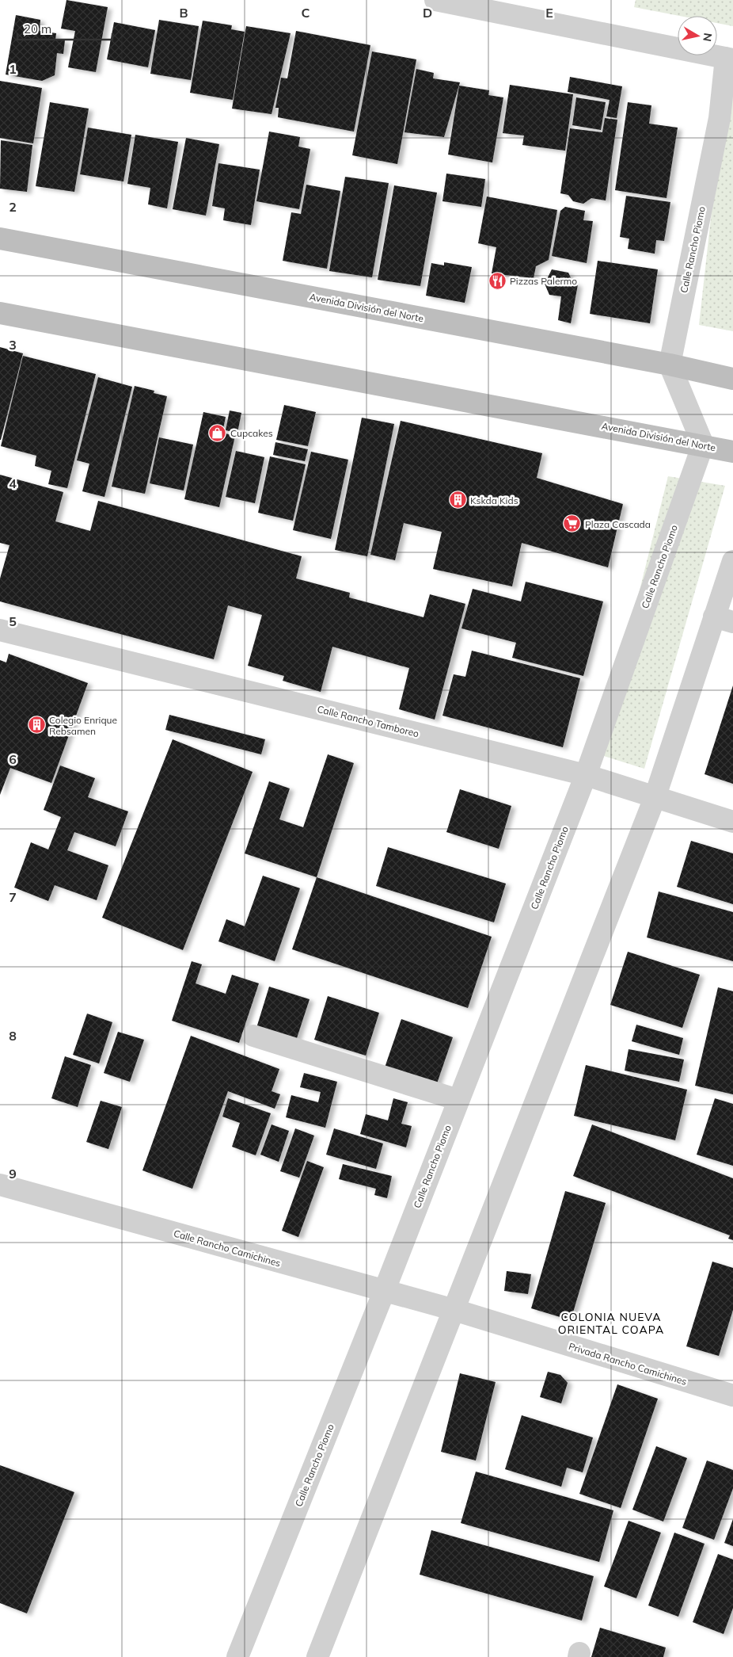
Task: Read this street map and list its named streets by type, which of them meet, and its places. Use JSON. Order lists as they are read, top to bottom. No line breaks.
{"streets":{"main road":["Avenida División del Norte"],"street":["Calle Rancho Piomo","Calle Rancho Tamboreo","Calle Rancho Camichines","Privada Rancho Camichines"]},"crossings":[["Calle Rancho Piomo","Avenida División del Norte"],["Calle Rancho Piomo","Calle Rancho Tamboreo"],["Calle Rancho Piomo","Calle Rancho Camichines"],["Calle Rancho Camichines","Privada Rancho Camichines"]],"districts":["COLONIA NUEVA ORIENTAL COAPA"],"places":{"restaurant":["Pizzas Palermo"],"shop":["Cupcakes"],"building":["Kskda Kids","Colegio Enrique Rebsamen"],"supermarket":["Plaza Cascada"]},"scale_bar":"20 m","north":"right","grid":{"columns":["B","C","D","E"],"rows":["1","2","3","4","5","6","7","8","9"]}}
